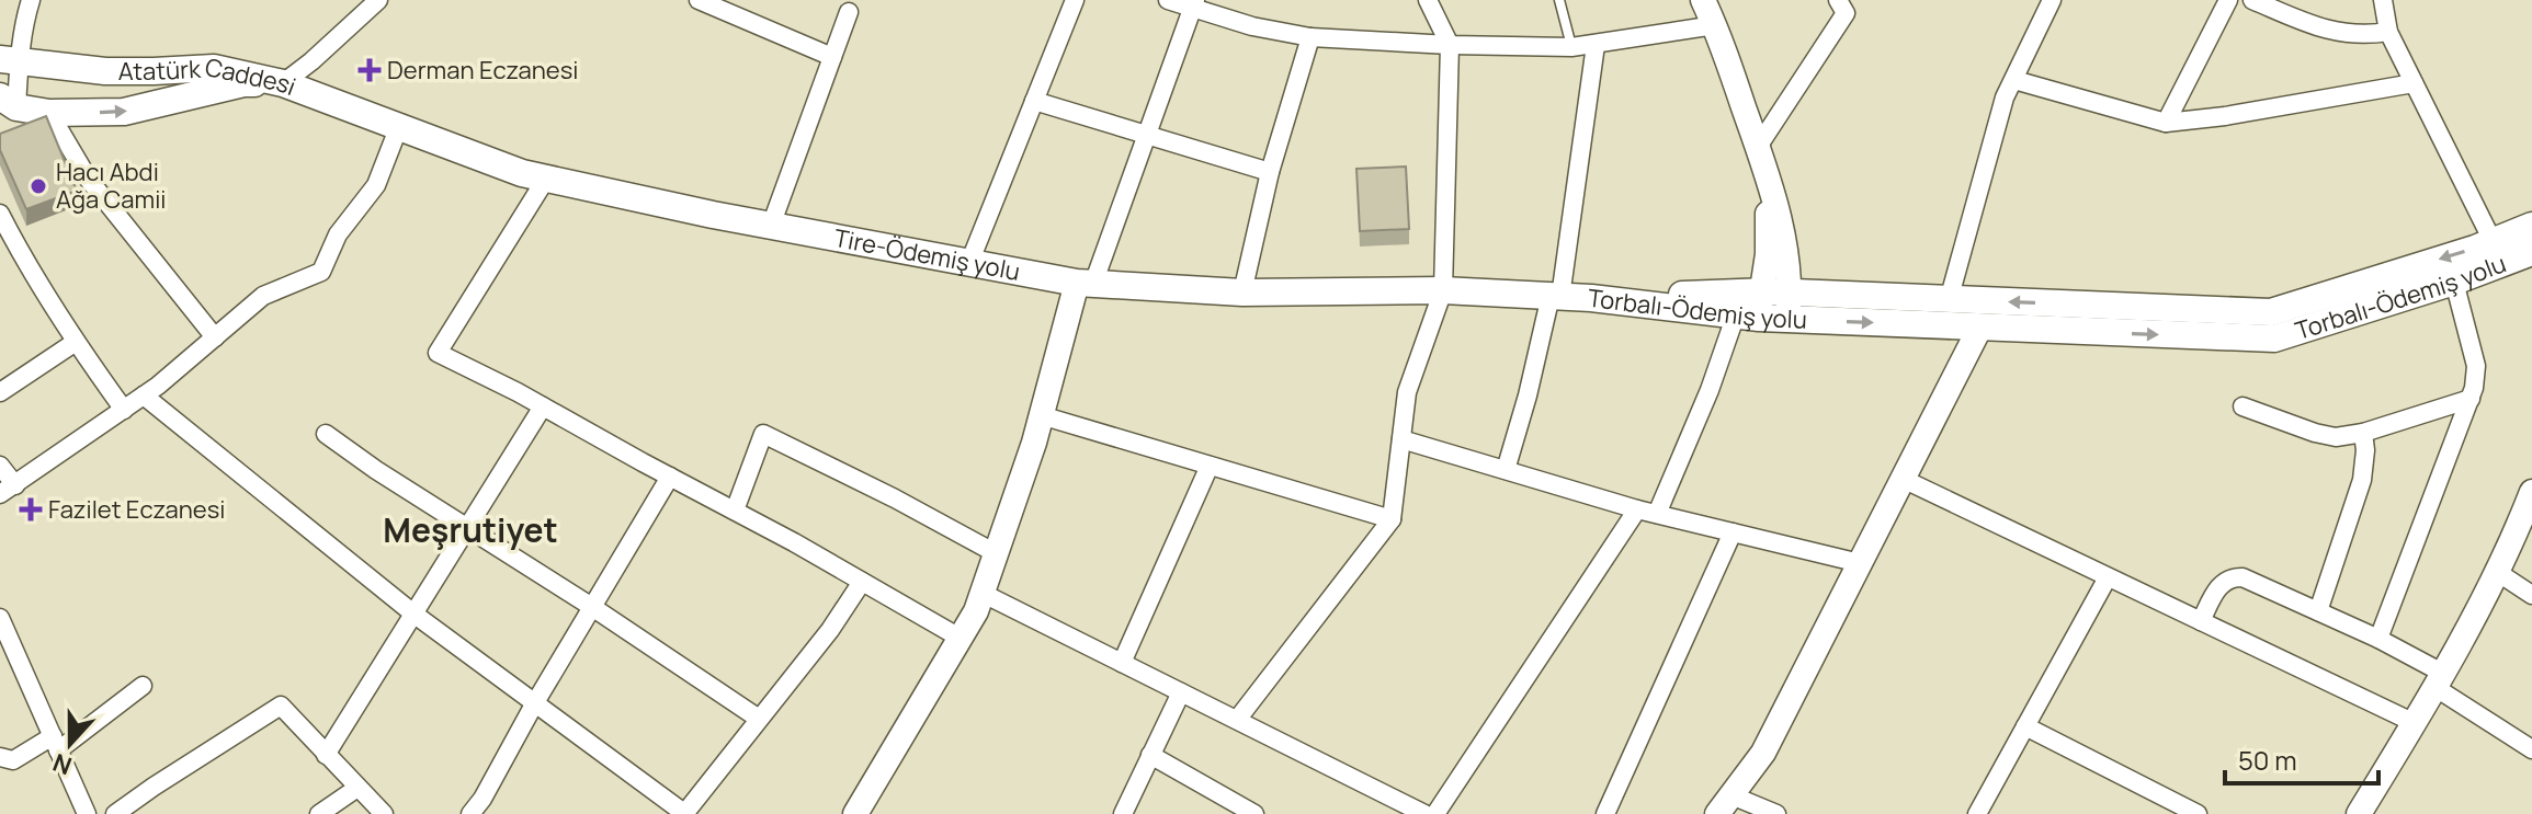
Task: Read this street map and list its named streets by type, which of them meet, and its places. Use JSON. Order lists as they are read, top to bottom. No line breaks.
{"streets":{"main road":["Atatürk Caddesi","Tire-Ödemiş yolu","Torbalı-Ödemiş yolu"]},"crossings":[["Atatürk Caddesi","Tire-Ödemiş yolu"],["Tire-Ödemiş yolu","Torbalı-Ödemiş yolu"]],"districts":["Meşrutiyet"],"places":{"health":["Derman Eczanesi","Fazilet Eczanesi"],"other":["Hacı Abdi Ağa Camii"]},"scale_bar":"50 m","north":"bottom"}
